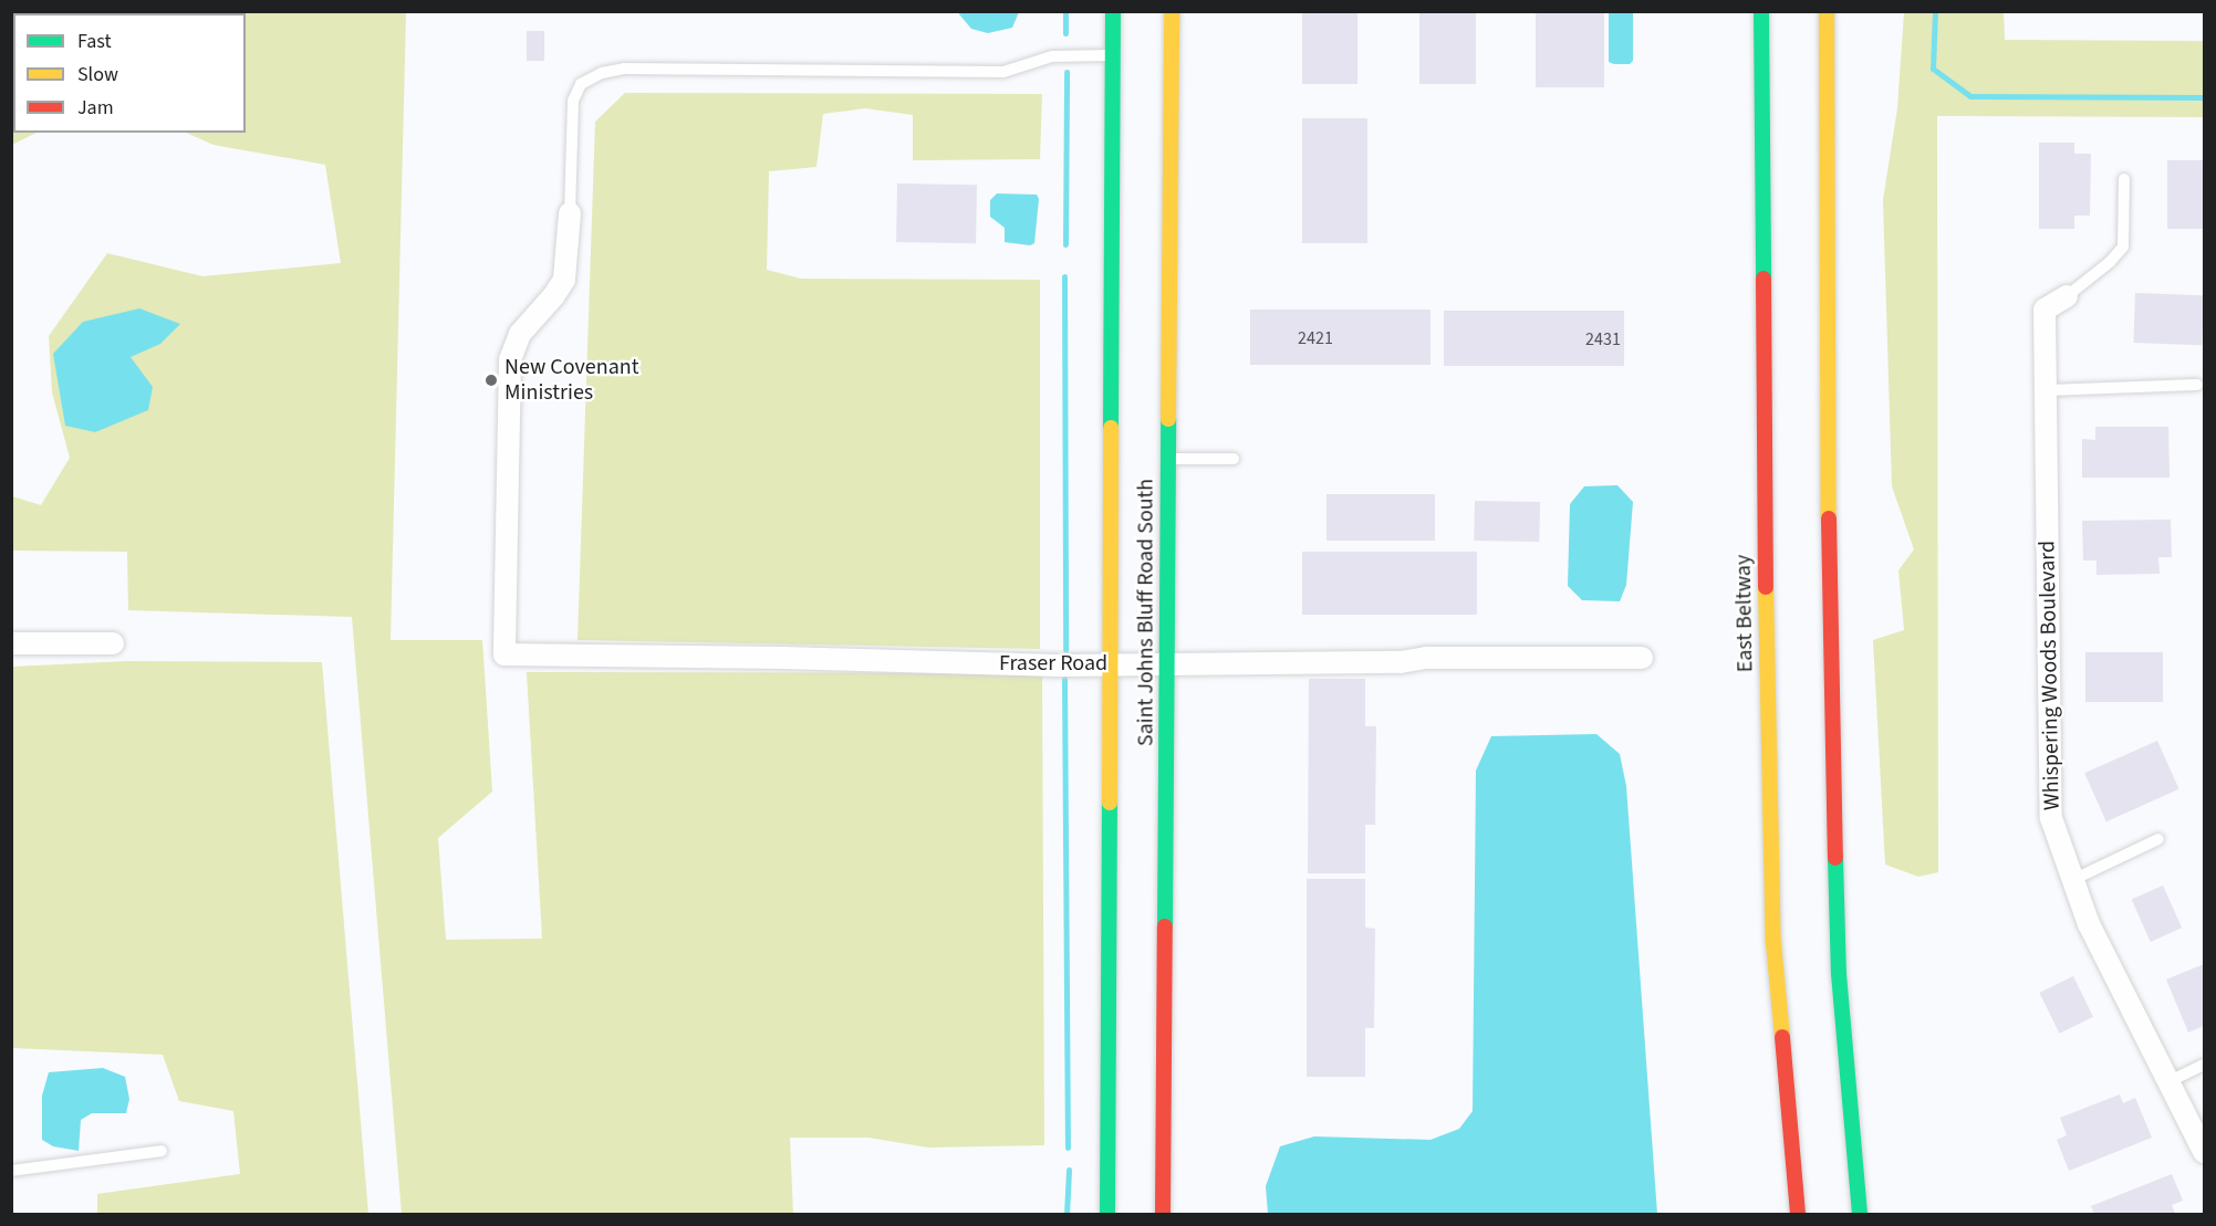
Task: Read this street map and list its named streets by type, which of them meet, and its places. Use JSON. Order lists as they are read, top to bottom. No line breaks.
{"streets":{"main road":["Saint Johns Bluff Road South","East Beltway"],"street":["Fraser Road","Whispering Woods Boulevard"]},"crossings":[["Saint Johns Bluff Road South","Fraser Road"]],"places":["New Covenant Ministries"],"house_numbers":["2421","2431"],"legend":["Fast","Slow","Jam"]}
